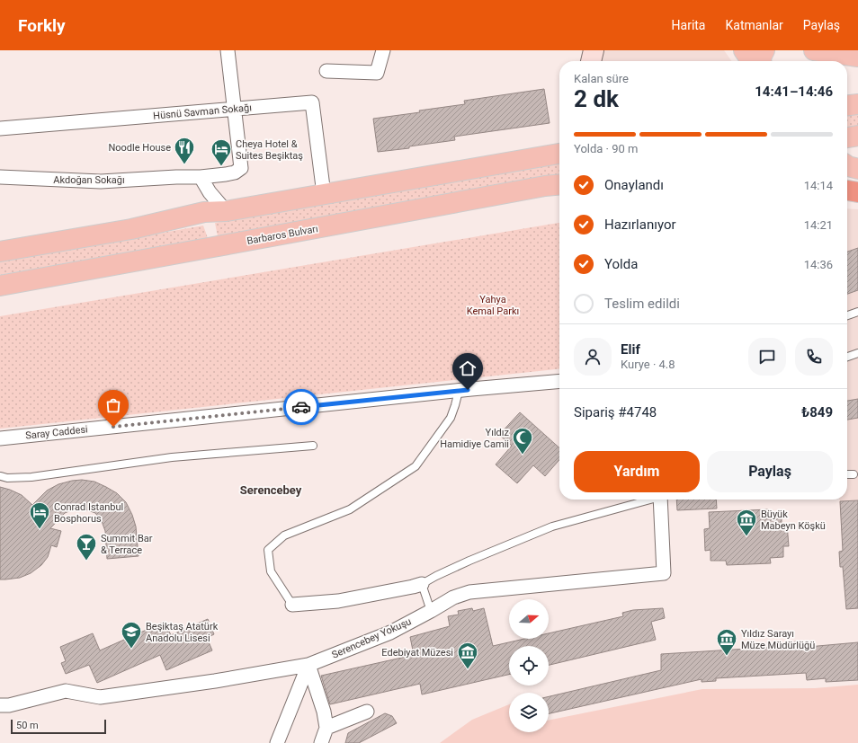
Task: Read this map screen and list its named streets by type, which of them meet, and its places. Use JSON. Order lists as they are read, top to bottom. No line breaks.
{"streets":{"main road":["Barbaros Bulvarı"],"street":["Hüsnü Savman Sokağı","Akdoğan Sokağı","Saray Caddesi","Serencebey Yokuşu"]},"crossings":[["Hüsnü Savman Sokağı","Akdoğan Sokağı"]],"districts":["Serencebey"],"parks":["Yahya Kemal Parkı"],"places":{"restaurant":["Noodle House"],"hotel":["Cheya Hotel & Suites Beşiktaş","Conrad Istanbul Bosphorus"],"mosque":["Yıldız Hamidiye Camii"],"museum":["Büyük Mabeyn Köşkü","Yıldız Sarayı Müze Müdürlüğü","Edebiyat Müzesi"],"bar":["Summit Bar & Terrace"],"school or university":["Beşiktaş Atatürk Anadolu Lisesi"]},"scale_bar":"50 m","north":"right","page":{"header":"Forkly","nav":["Harita","Katmanlar","Paylaş"],"heading":["2 dk","Kalan süre","14:41–14:46"],"panel":["Elif","Kurye · 4.8","Sipariş #4748","₺849"],"bar":"Yolda · 90 m","list":[["Onaylandı","14:14"],["Hazırlanıyor","14:21"],["Yolda","14:36"],"Teslim edildi"],"buttons":["Yardım","Paylaş"],"scale":"50 m"}}
